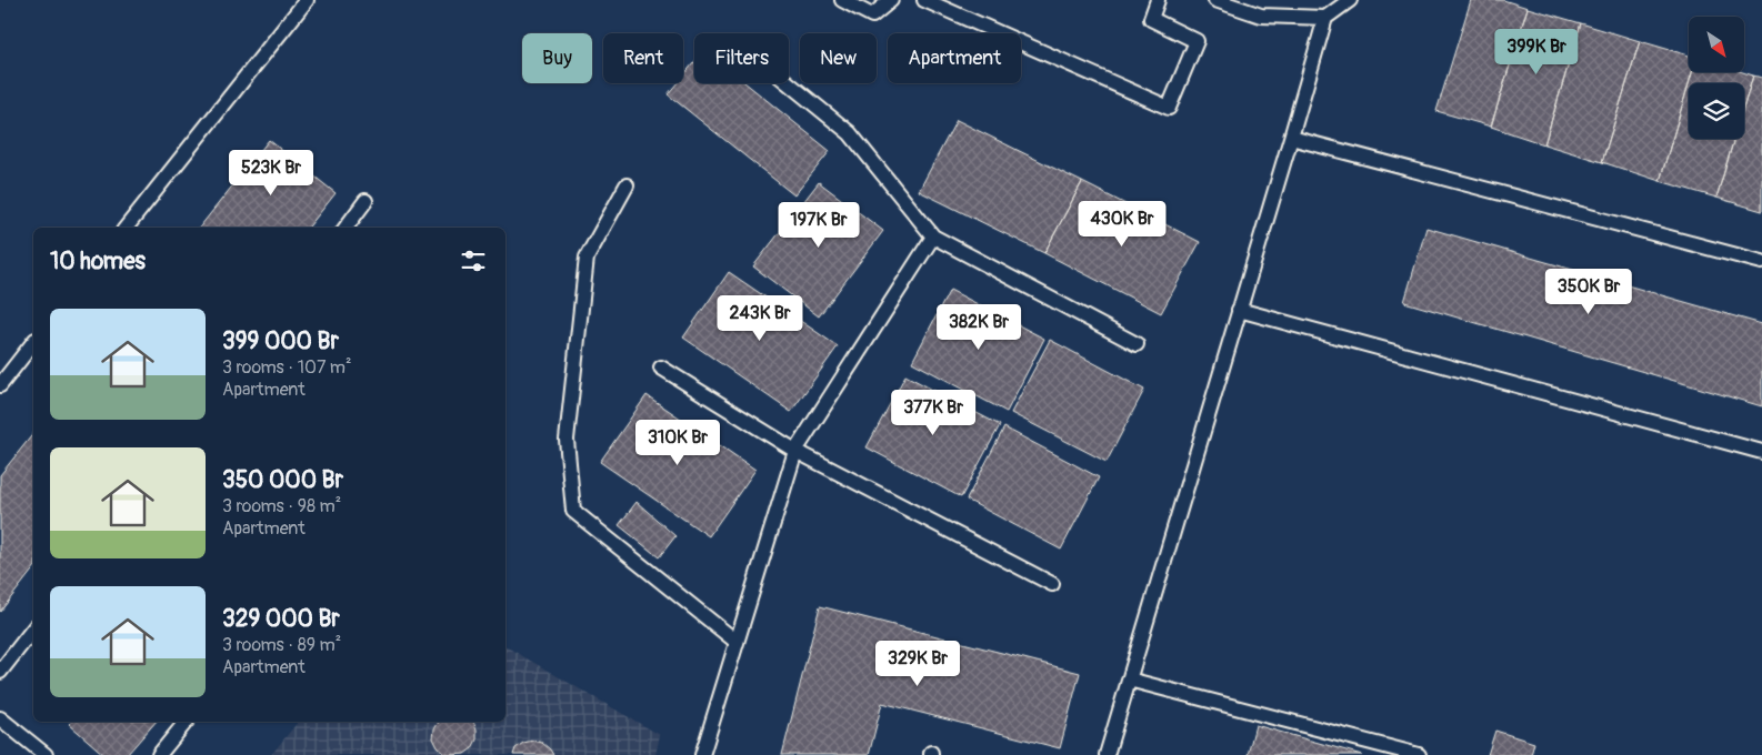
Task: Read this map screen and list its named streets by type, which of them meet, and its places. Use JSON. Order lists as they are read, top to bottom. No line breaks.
{"north":"bottom right","page":{"price":["399K Br","523K Br","430K Br","197K Br","350K Br","243K Br","382K Br","377K Br","310K Br","329K Br"],"chip":["Buy","Rent","Filters","New","Apartment"],"heading":"10 homes","list":[{"name":"399 000 Br","note":"3 rooms · 107 m² · Apartment"},{"name":"350 000 Br","note":"3 rooms · 98 m² · Apartment"},{"name":"329 000 Br","note":"3 rooms · 89 m² · Apartment"}]}}
